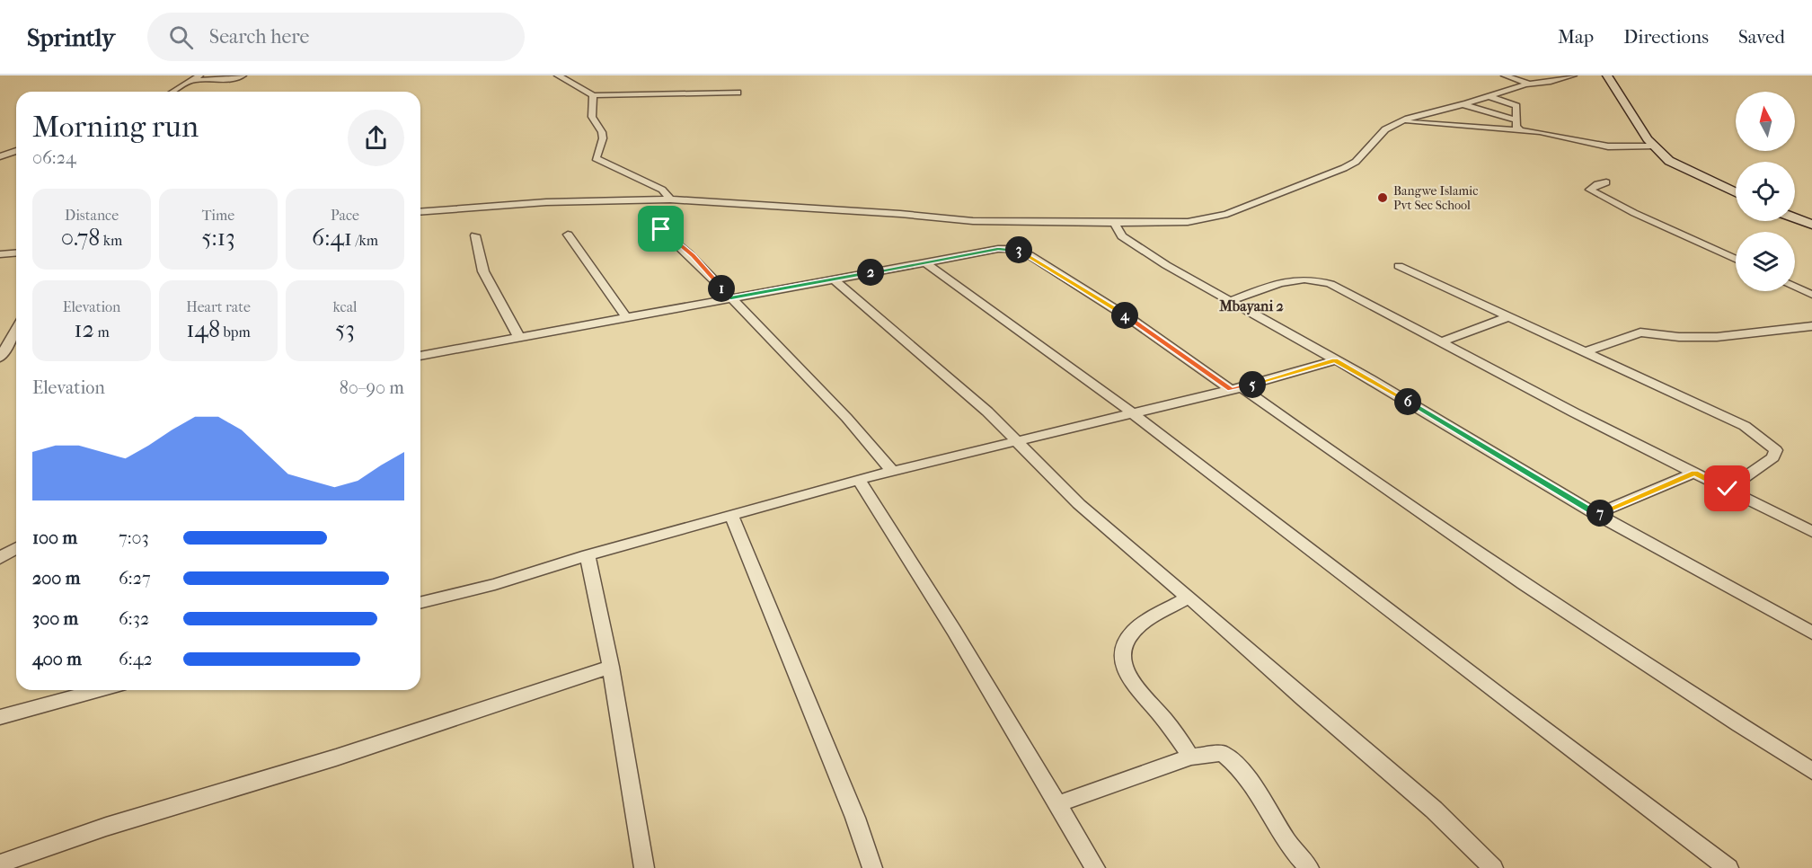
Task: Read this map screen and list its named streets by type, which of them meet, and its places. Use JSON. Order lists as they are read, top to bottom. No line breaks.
{"districts":["Mbayani 2"],"places":["Bangwe Islamic Pvt Sec School"],"north":"top","page":{"header":"Sprintly","search":"Search here","nav":["Map","Directions","Saved"],"heading":["Morning run","06:24"],"stats":[["Distance","0.78 km"],["Time","5:13"],["Pace","6:41 /km"],["Elevation","12 m"],["Heart rate","148 bpm"],["kcal","53"]],"pins":["3","2","1","4","5","6","7"],"chart":["Elevation","80–90 m"],"list":[{"name":"100 m","note":"7:03"},{"name":"200 m","note":"6:27"},{"name":"300 m","note":"6:32"},{"name":"400 m","note":"6:42"}]}}
